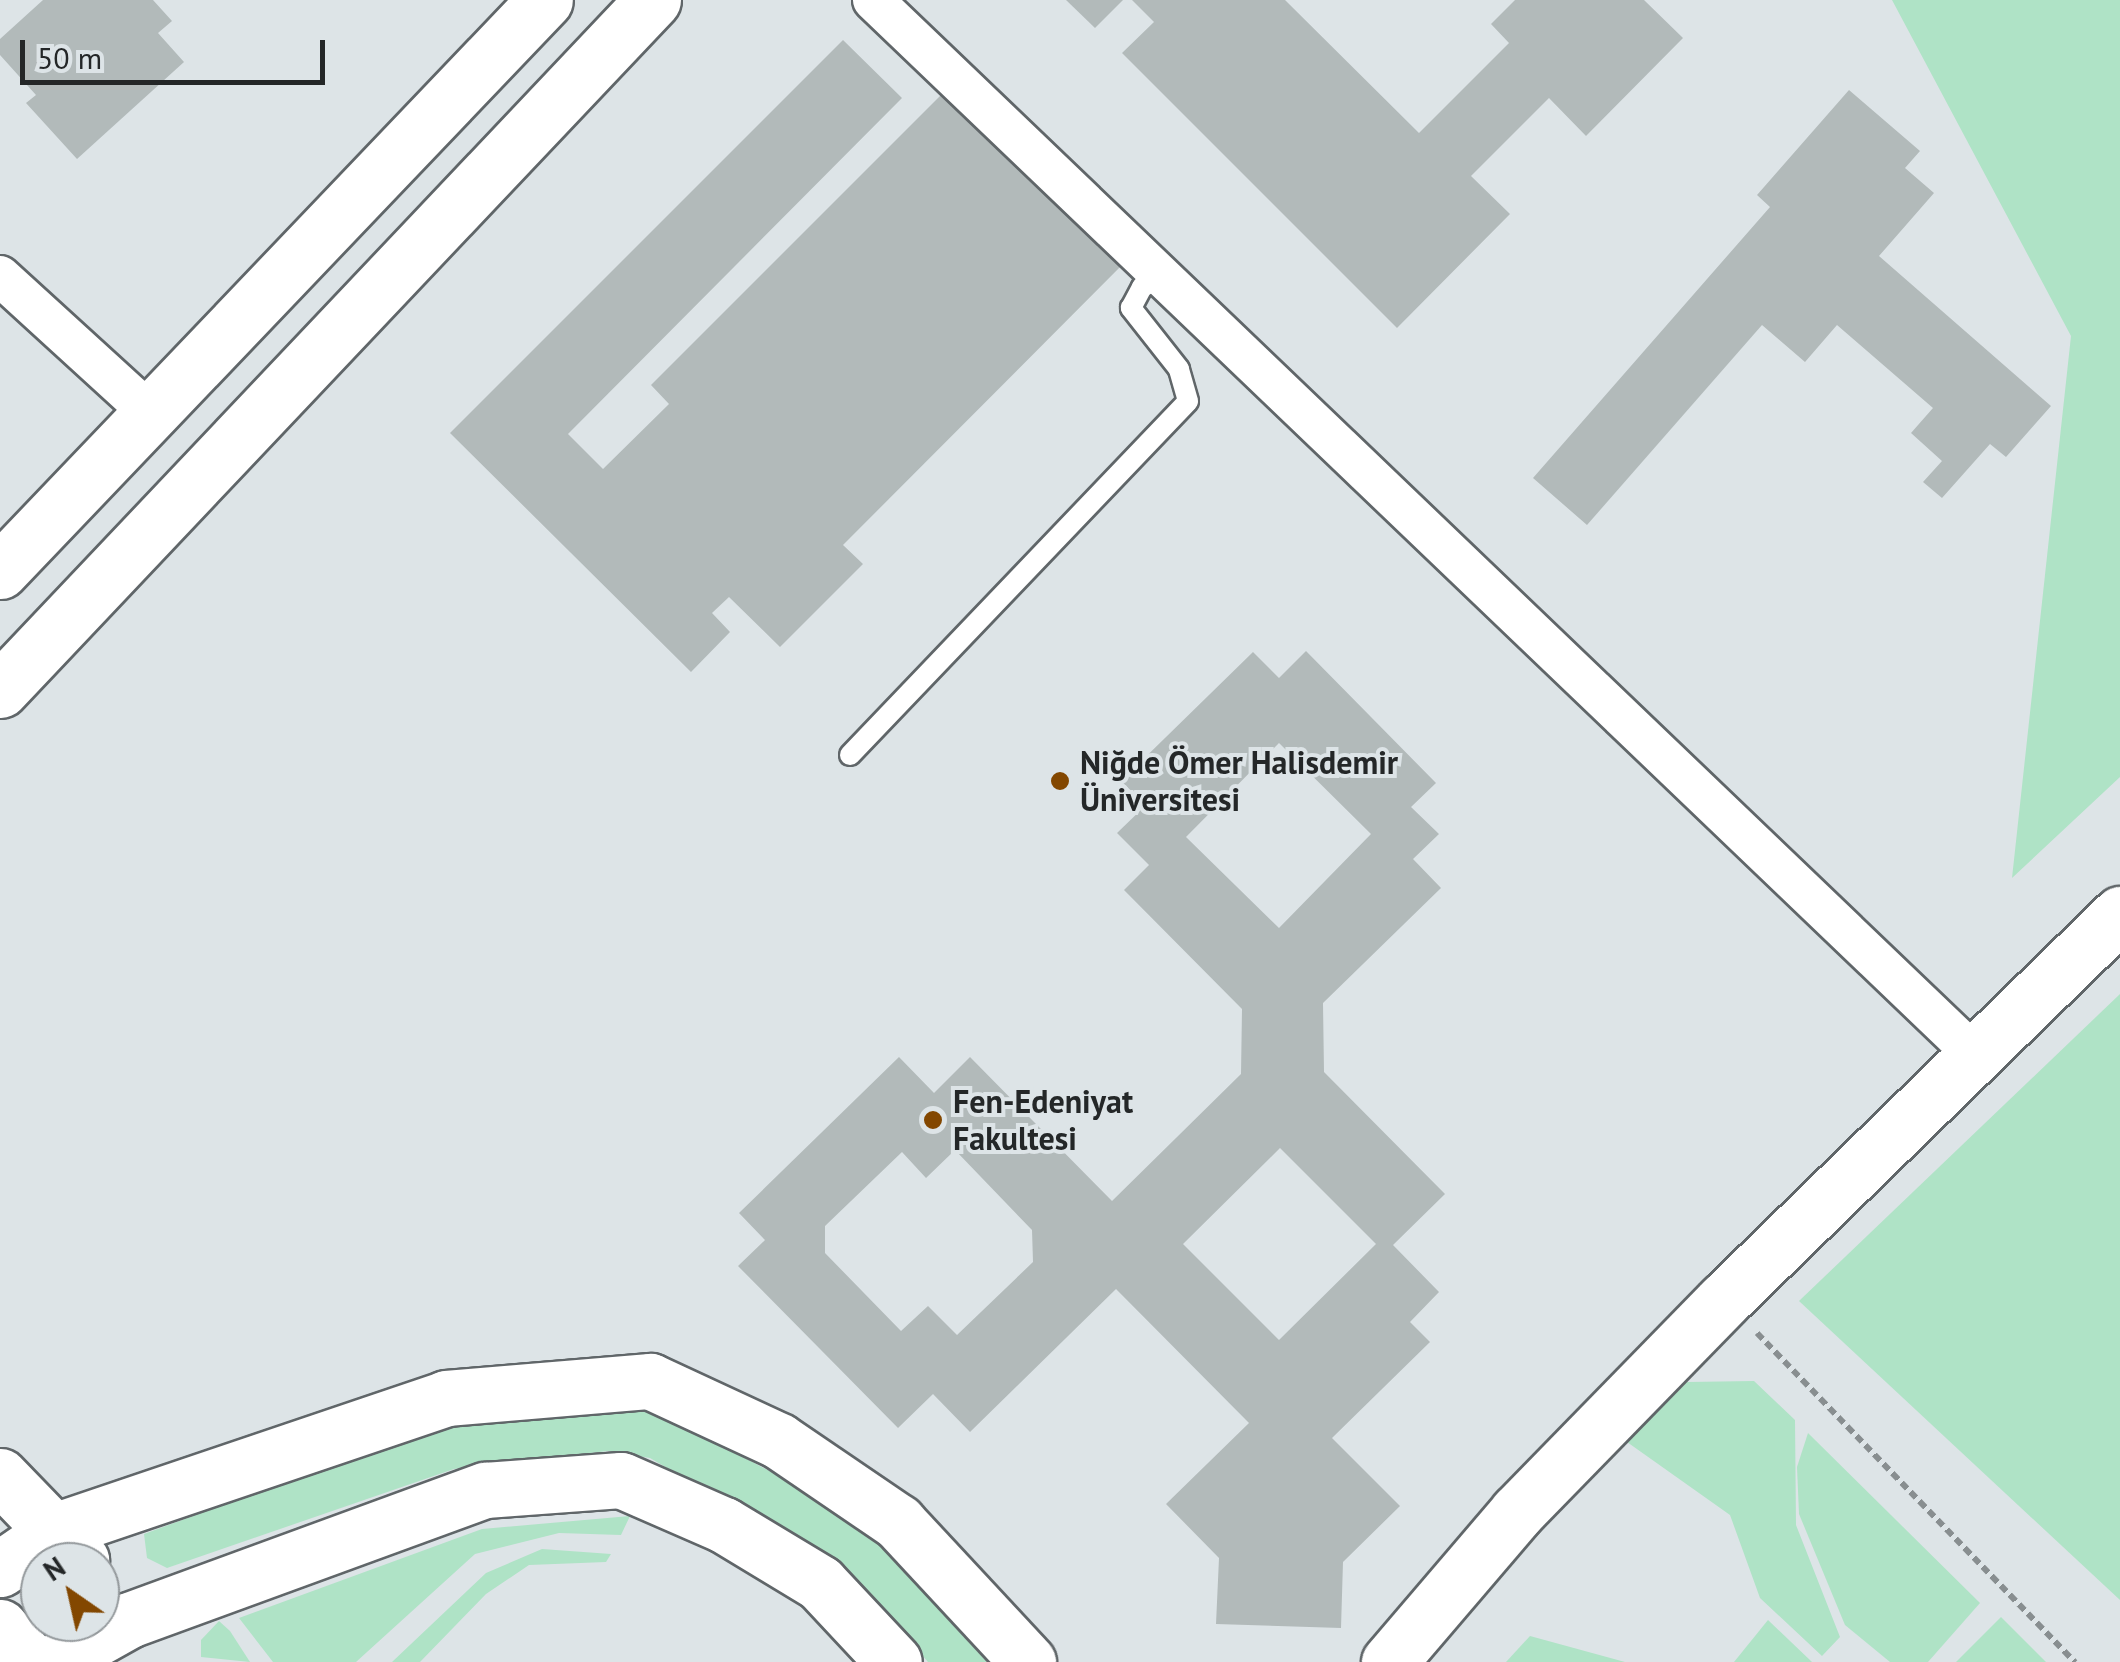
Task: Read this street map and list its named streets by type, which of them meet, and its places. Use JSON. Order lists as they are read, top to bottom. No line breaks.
{"places":["Niğde Ömer Halisdemir Üniversitesi","Fen-Edeniyat Fakultesi"],"scale_bar":"50 m","north":"top left"}
